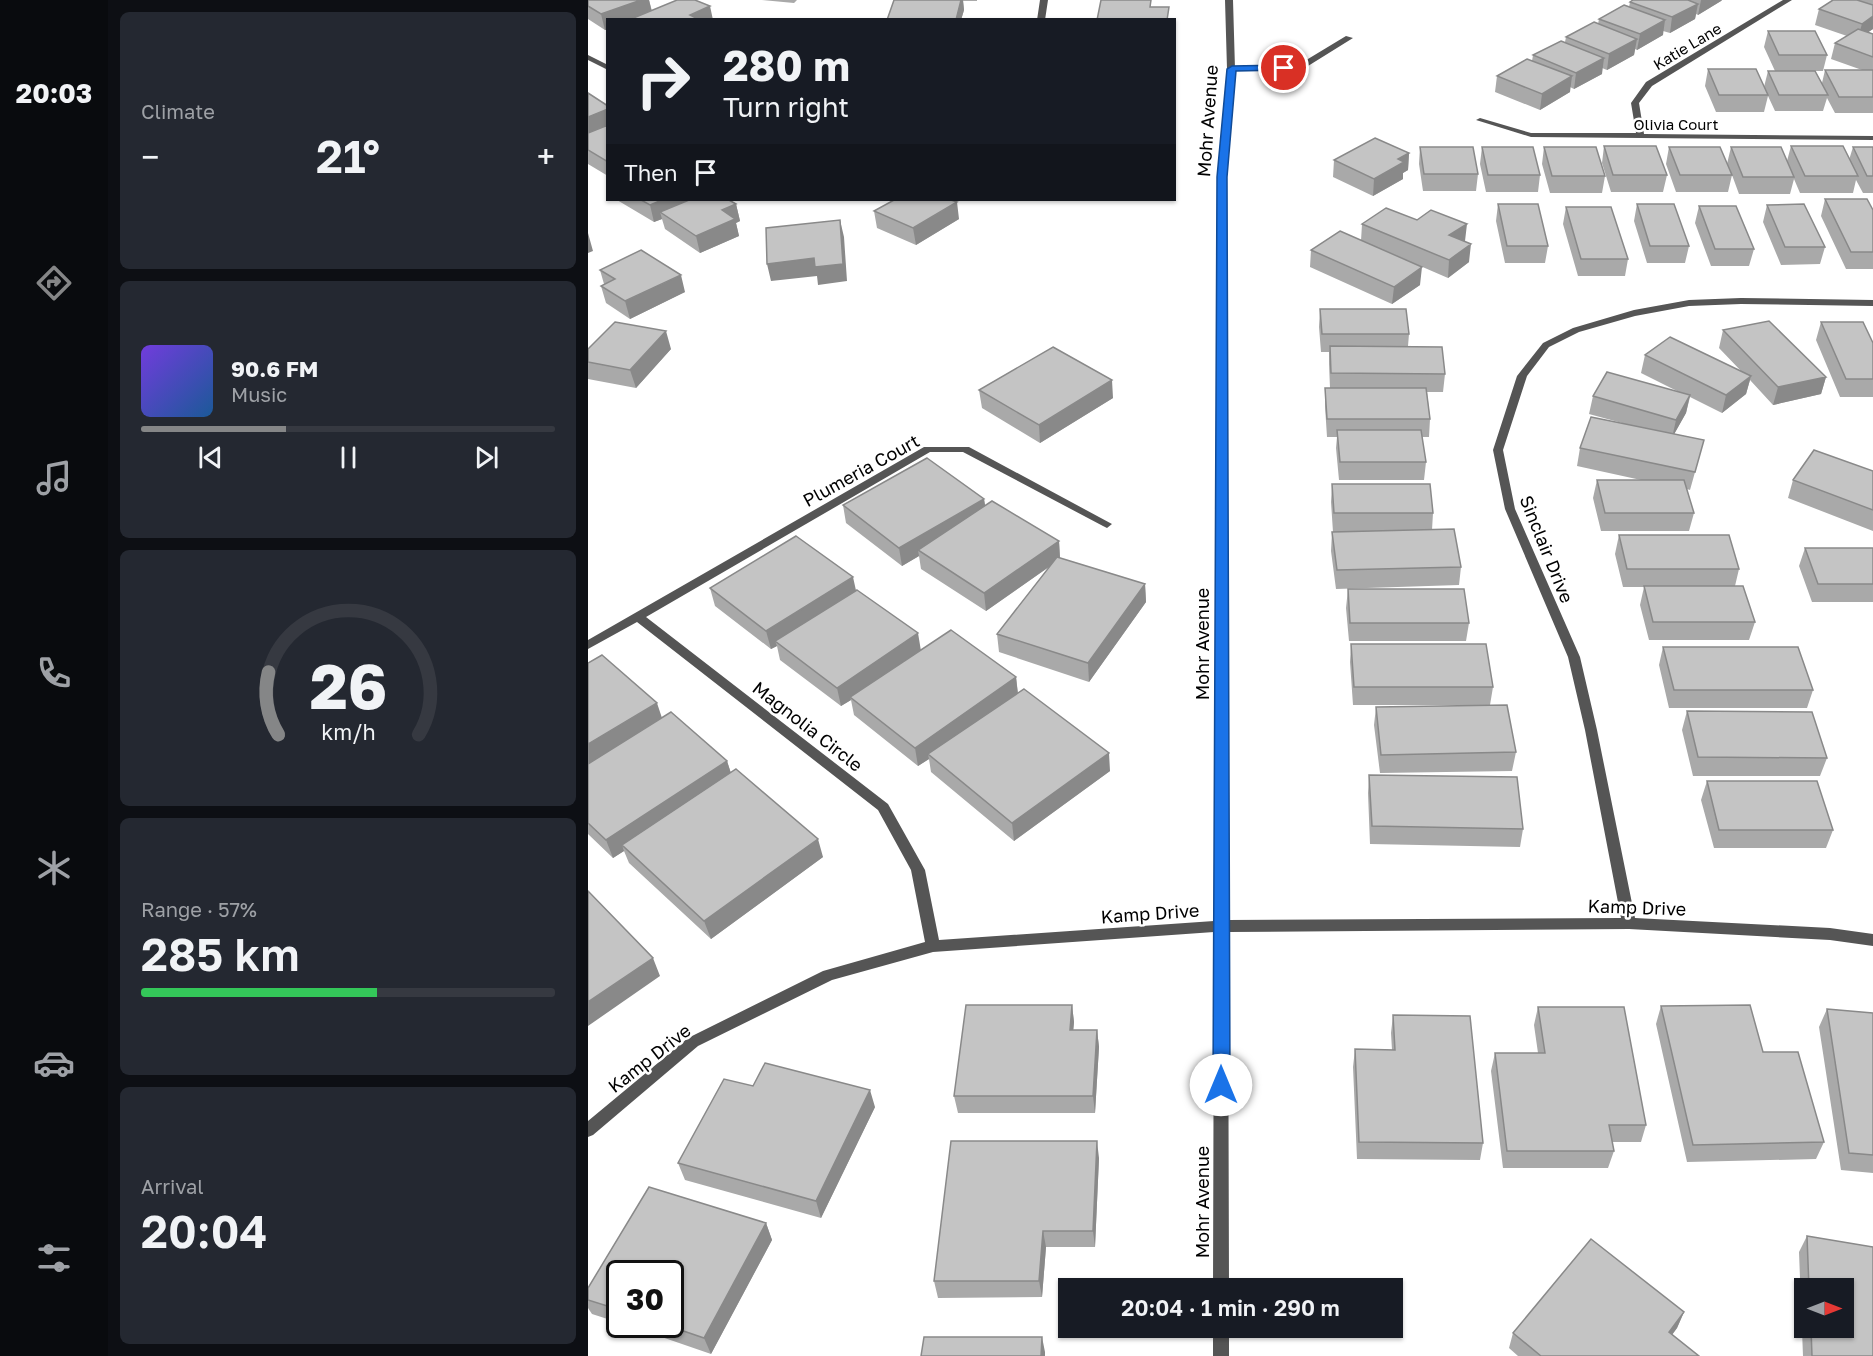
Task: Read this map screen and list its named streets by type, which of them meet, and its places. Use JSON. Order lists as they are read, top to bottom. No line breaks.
{"streets":{"street":["Katie Lane","Mohr Avenue","Olivia Court","Plumeria Court","Sinclair Drive","Magnolia Circle","Kamp Drive"]},"crossings":[["Katie Lane","Olivia Court"],["Mohr Avenue","Kamp Drive"],["Plumeria Court","Magnolia Circle"],["Sinclair Drive","Kamp Drive"],["Magnolia Circle","Kamp Drive"]],"north":"right","page":{"tabs":"20:03","tile":["Climate",["Range · 57%","285 km"],["Arrival","20:04"]],"turn":["280 m","Turn right"],"heat":["−","21°","+"],"then":"Then","song":["90.6 FM","Music"],"limit":"30","trip":"20:04 · 1 min · 290 m","gauge":["26","km/h"]}}
